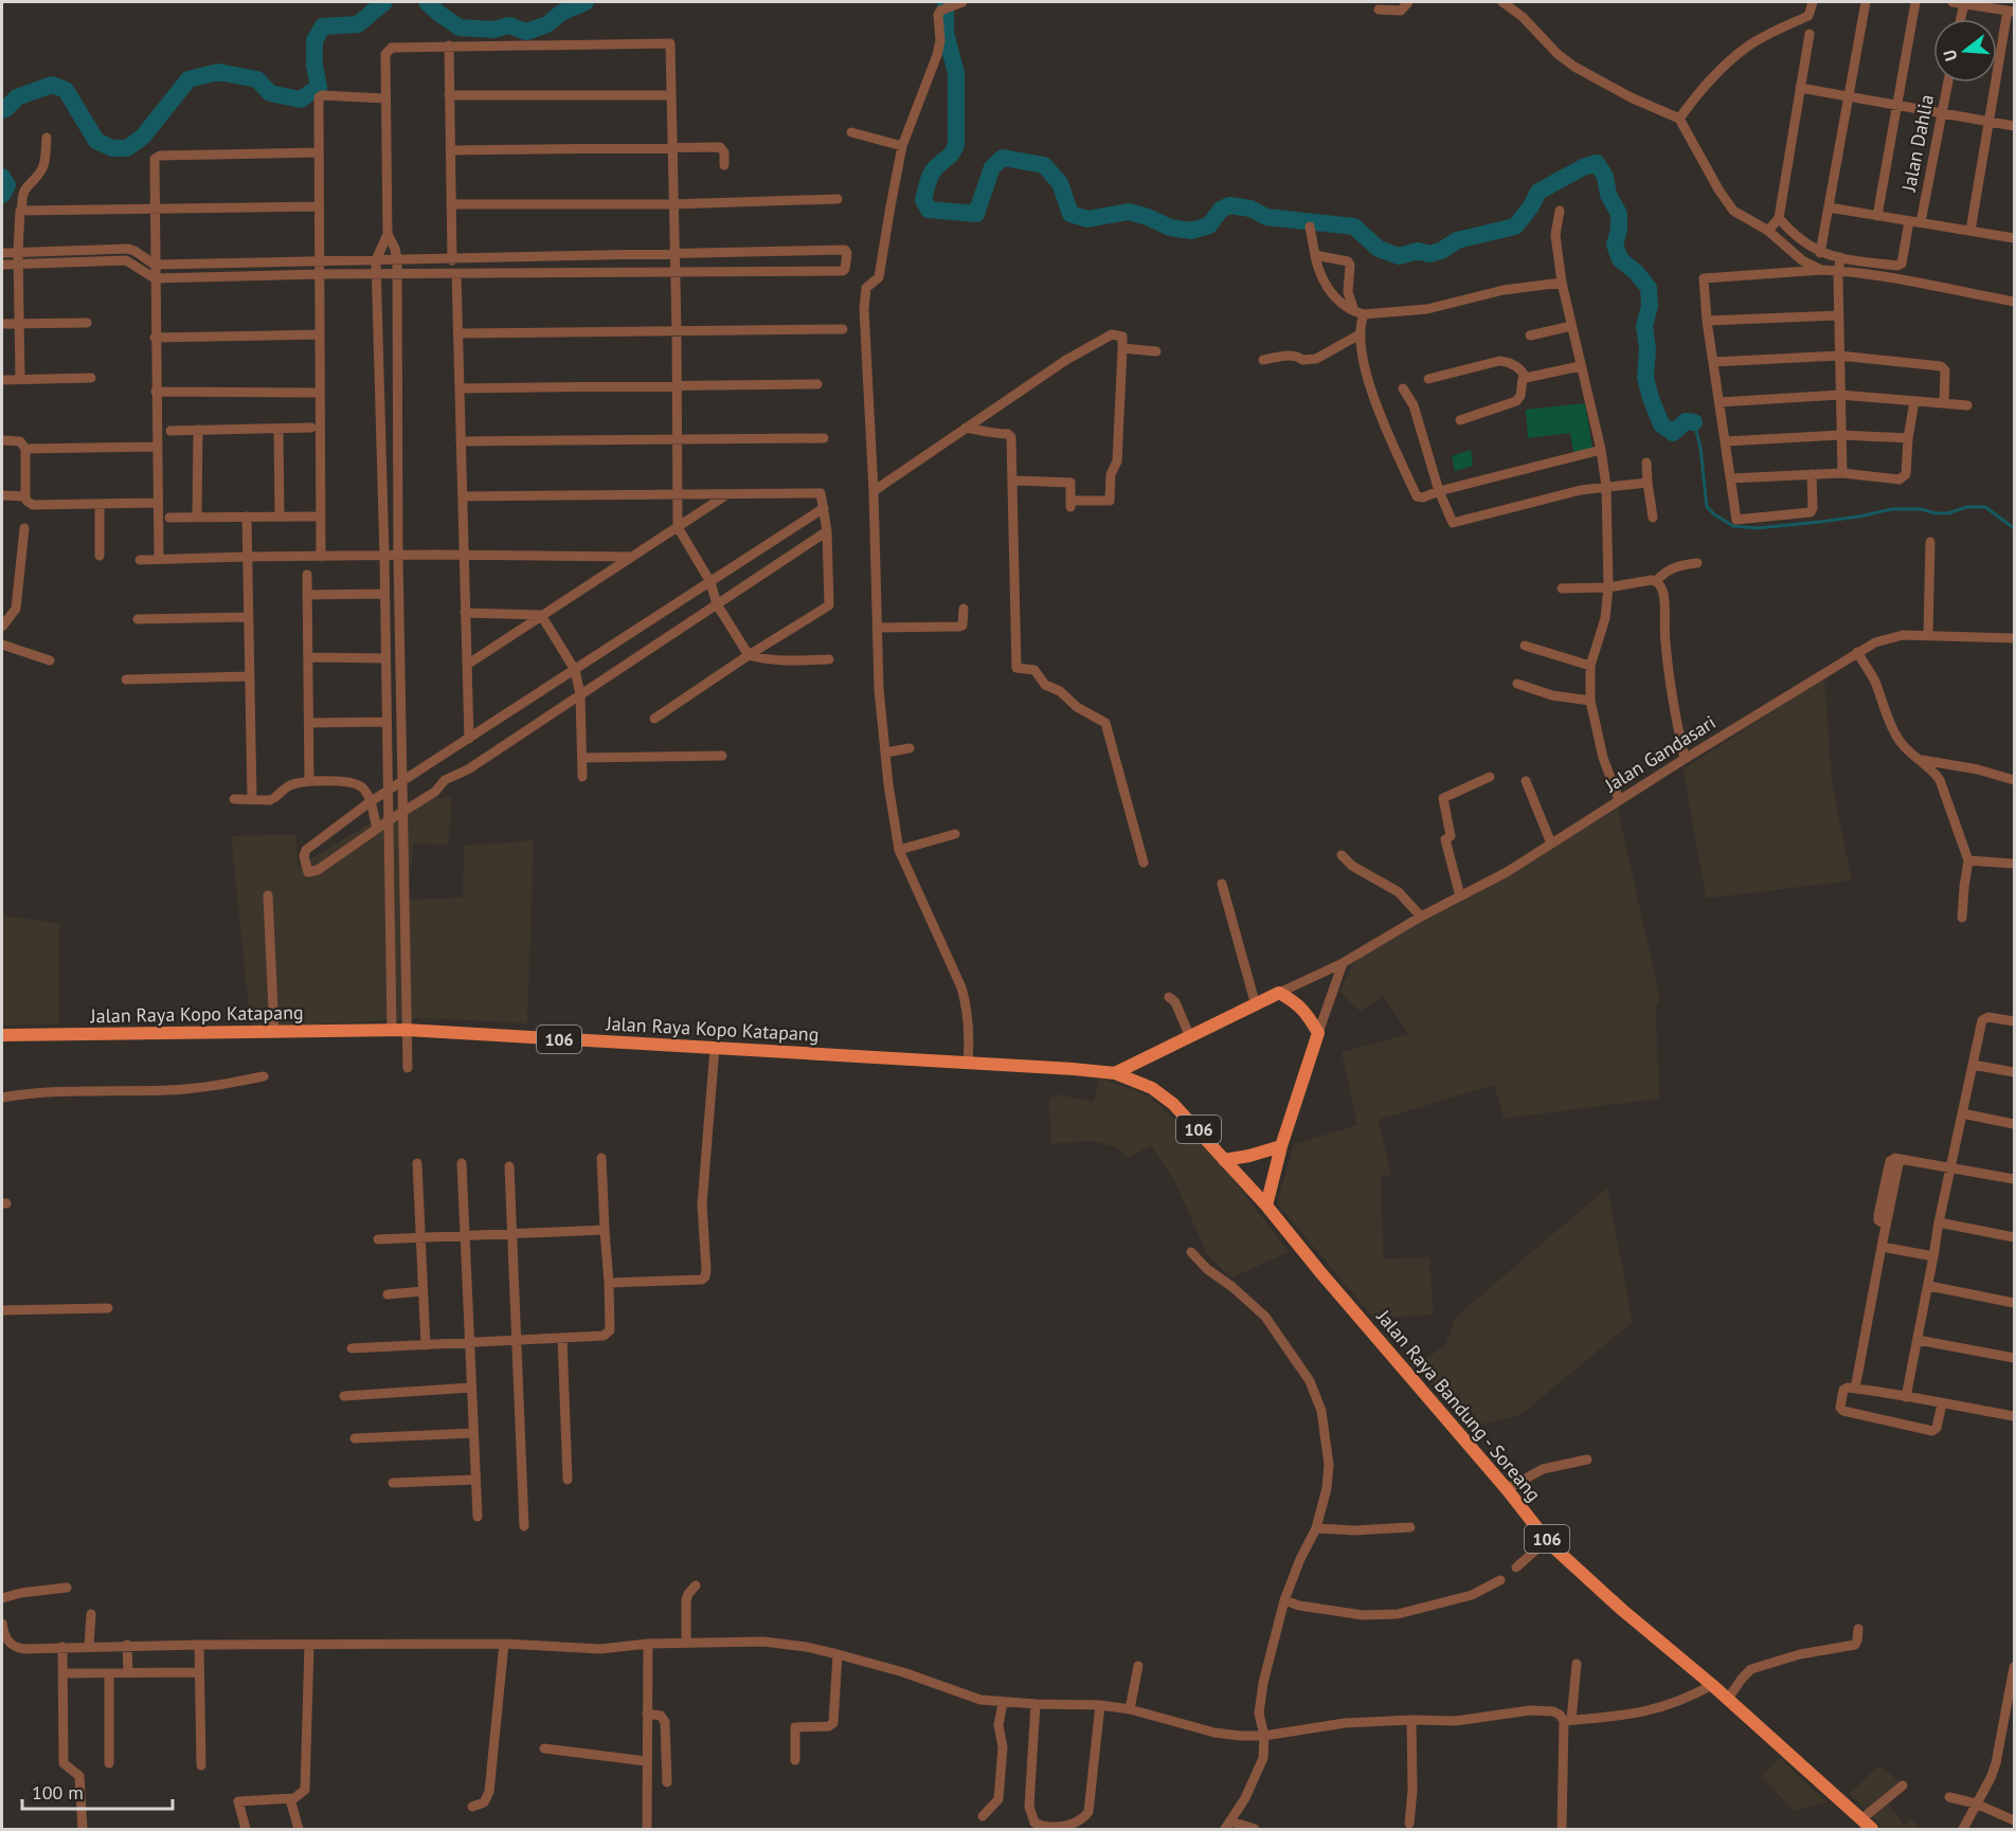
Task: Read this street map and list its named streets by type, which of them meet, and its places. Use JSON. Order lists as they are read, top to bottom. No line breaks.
{"streets":{"main road":["Jalan Raya Kopo Katapang","106","Jalan Raya Bandung - Soreang"],"street":["Jalan Dahlia","Jalan Gandasari"]},"crossings":[["Jalan Raya Kopo Katapang","Jalan Raya Bandung - Soreang"]],"scale_bar":"100 m","north":"left"}
